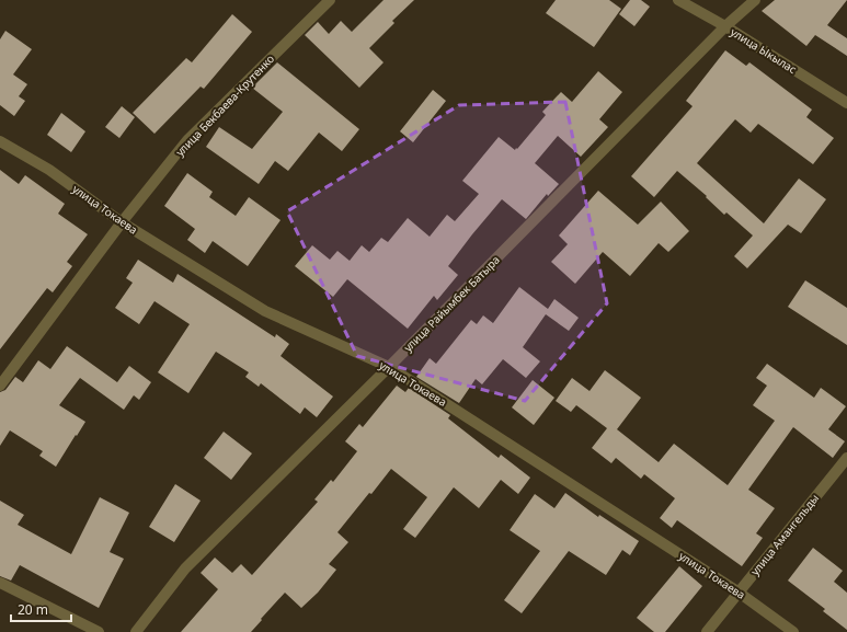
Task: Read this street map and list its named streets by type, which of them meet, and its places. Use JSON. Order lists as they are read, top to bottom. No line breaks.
{"streets":{"street":["улица Ыкылас","улица Бекбаева-Крутенко","улица Токаева","улица Райымбек Батыра","улица Амангельды"]},"crossings":[["улица Ыкылас","улица Райымбек Батыра"],["улица Бекбаева-Крутенко","улица Токаева"],["улица Токаева","улица Райымбек Батыра"],["улица Токаева","улица Амангельды"]],"scale_bar":"20 m"}
